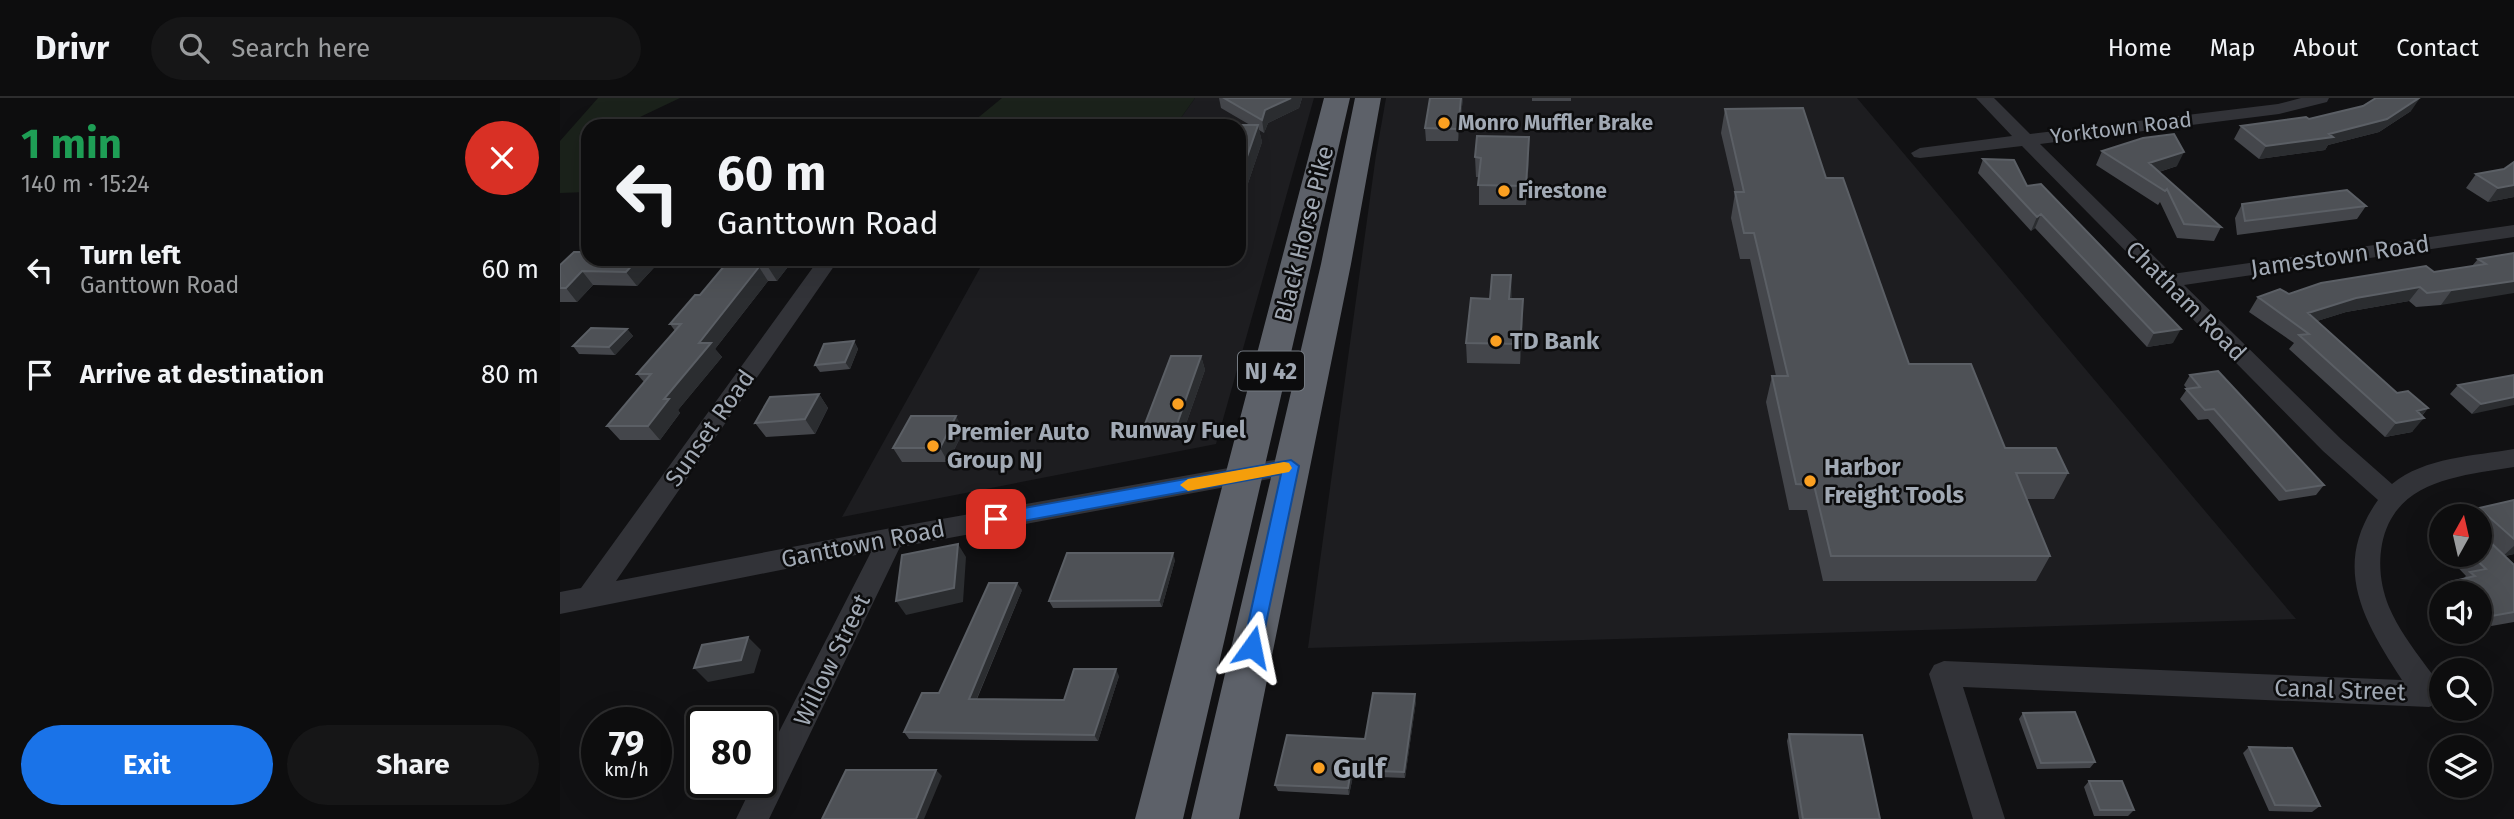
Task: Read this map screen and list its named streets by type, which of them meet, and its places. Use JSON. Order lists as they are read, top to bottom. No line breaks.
{"streets":{"highway":["Black Horse Pike","NJ 42"],"street":["Yorktown Road","Jamestown Road","Chatham Road","Sunset Road","Ganttown Road","Willow Street","Canal Street"]},"crossings":[["Yorktown Road","Chatham Road"],["Black Horse Pike","Ganttown Road"],["Jamestown Road","Chatham Road"],["Chatham Road","Canal Street"],["Sunset Road","Ganttown Road"],["Ganttown Road","Willow Street"]],"places":["Monro Muffler Brake","Firestone","TD Bank","Runway Fuel","Premier Auto Group NJ","Harbor Freight Tools","Gulf"],"north":"top","page":{"header":"Drivr","search":"Search here","nav":["Home","Map","About","Contact"],"heading":["1 min","140 m · 15:24"],"turn":["60 m","Ganttown Road"],"list":[{"name":"Turn left","note":"Ganttown Road","value":"60 m"},{"name":"Arrive at destination","value":"80 m"}],"speed":"79 km/h","limit":"80","buttons":["Exit","Share"]}}
